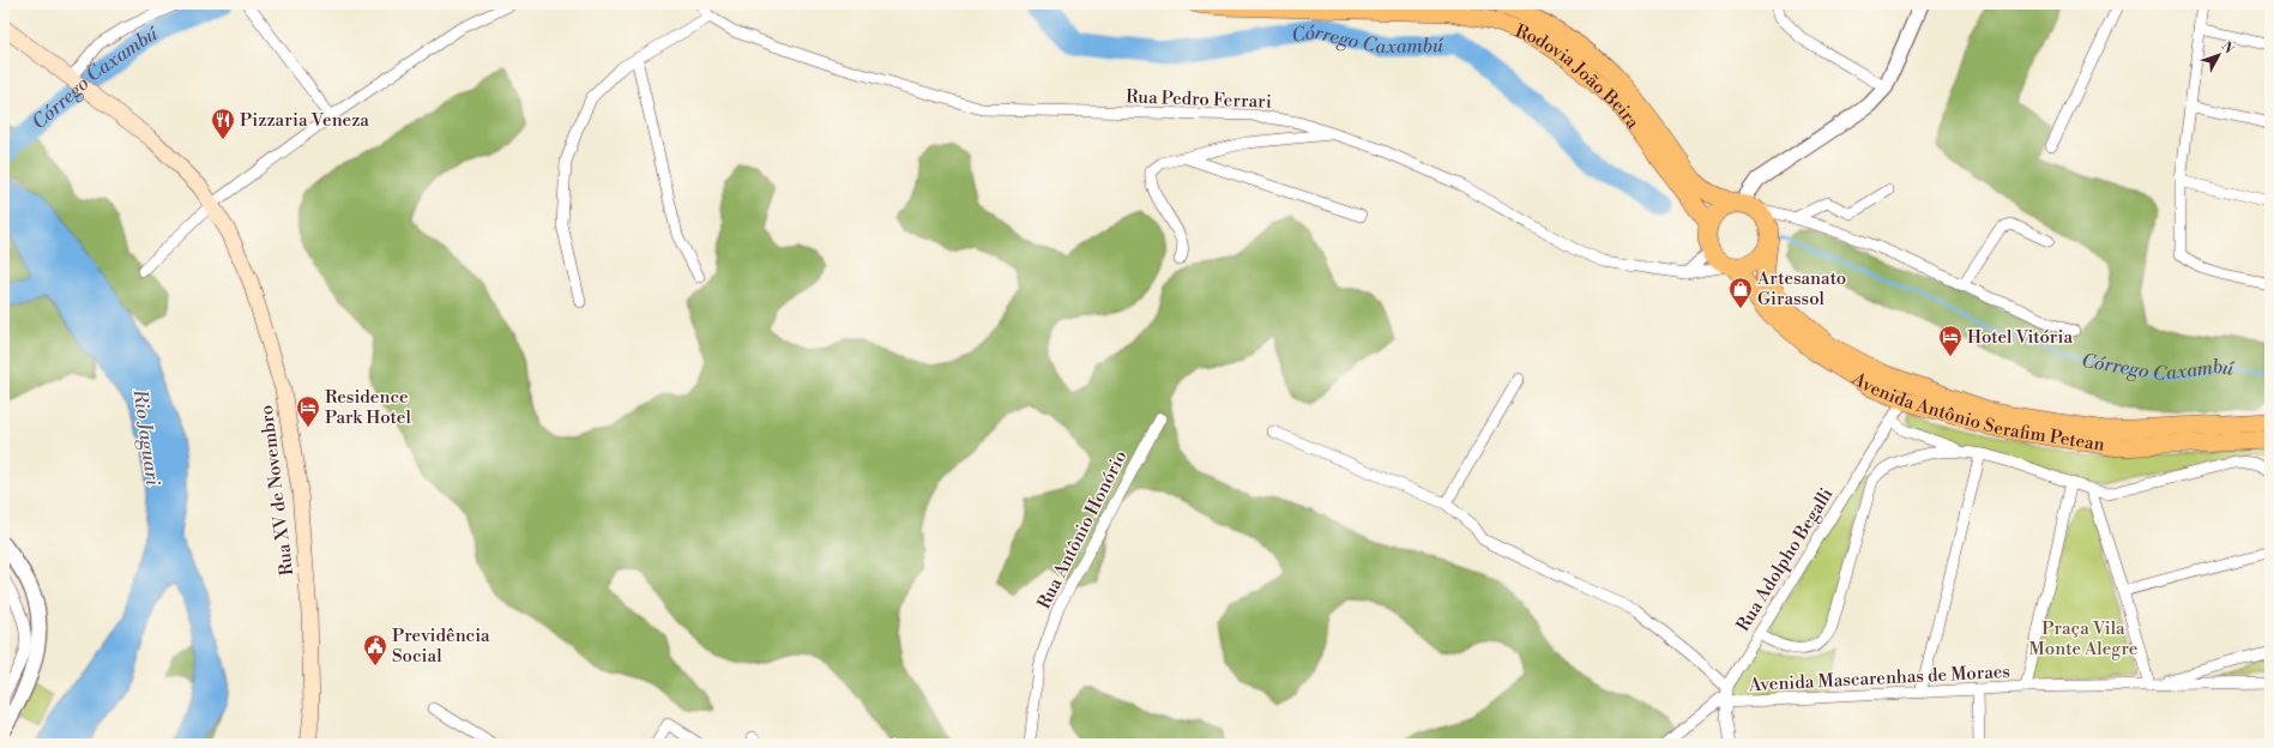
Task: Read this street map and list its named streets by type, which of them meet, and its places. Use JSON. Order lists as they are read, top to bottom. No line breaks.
{"streets":{"main road":["Rodovia João Beira","Avenida Antônio Serafim Petean","Rua XV de Novembro"],"street":["Rua Pedro Ferrari","Rua Antônio Honório","Rua Adolpho Begalli","Avenida Mascarenhas de Moraes"]},"crossings":[["Rodovia João Beira","Rua Pedro Ferrari"],["Rodovia João Beira","Avenida Antônio Serafim Petean"],["Rua Pedro Ferrari","Avenida Antônio Serafim Petean"],["Avenida Antônio Serafim Petean","Rua Adolpho Begalli"],["Rua Adolpho Begalli","Avenida Mascarenhas de Moraes"]],"water":["Córrego Caxambú","Rio Jaguari"],"parks":["Praça Vila Monte Alegre"],"places":{"restaurant":["Pizzaria Veneza"],"shop":["Artesanato Girassol"],"hotel":["Hotel Vitória","Residence Park Hotel"],"public building":["Previdência Social"]},"north":"top right"}
